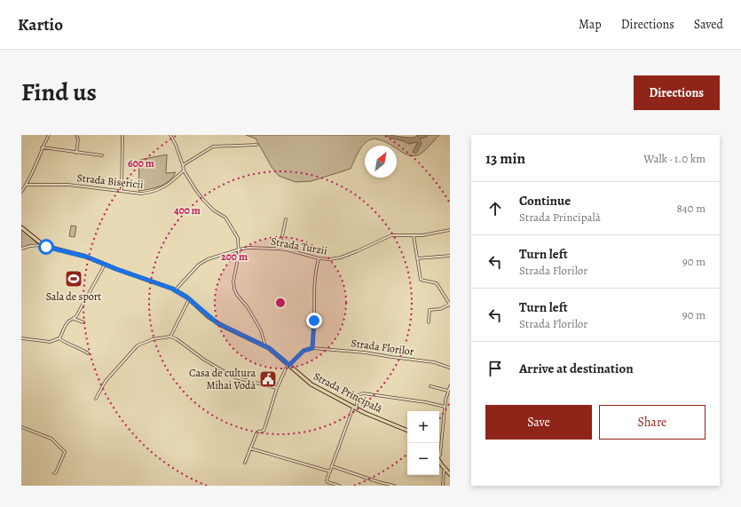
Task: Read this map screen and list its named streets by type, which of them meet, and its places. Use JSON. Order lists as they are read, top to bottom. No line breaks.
{"streets":{"main road":["Strada Principală"],"street":["Strada Bisericii","Strada Turzii","Strada Florilor"]},"crossings":[["Strada Turzii","Strada Principală"]],"places":{"sports":["Sala de sport"],"public building":["Casa de cultura Mihai Vodă"]},"north":"top right","page":{"header":"Kartio","nav":["Map","Directions","Saved"],"title":"Find us","buttons":["Directions",["Save","Share"]],"heading":["13 min","Walk · 1.0 km"],"list":[["Continue","Strada Principală","840 m"],["Turn left","Strada Florilor","90 m"],["Turn left","Strada Florilor","90 m"],"Arrive at destination"],"map_buttons":["+","−"]},"rings":["600 m","400 m","200 m"]}
